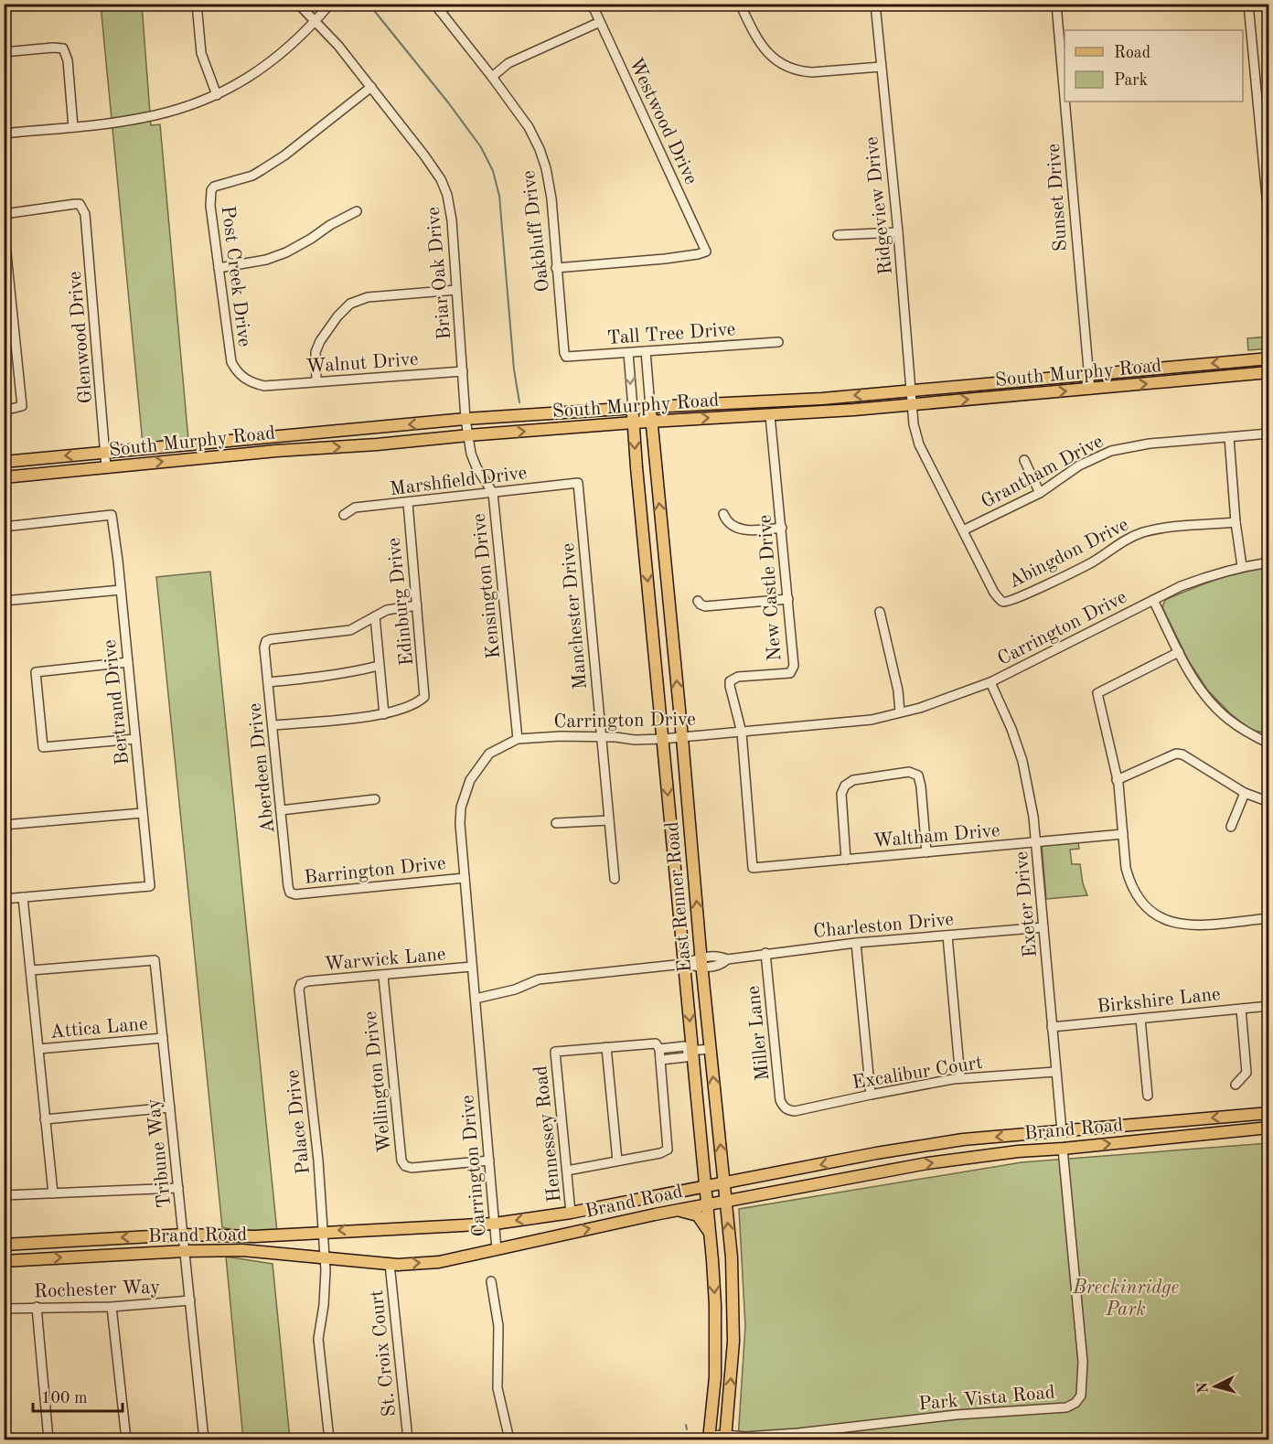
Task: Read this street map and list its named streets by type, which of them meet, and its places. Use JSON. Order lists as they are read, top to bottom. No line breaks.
{"streets":{"main road":["South Murphy Road","East Renner Road","Brand Road"],"street":["Westwood Drive","Sunset Drive","Ridgeview Drive","Oakbluff Drive","Briar Oak Drive","Post Creek Drive","Tall Tree Drive","Glenwood Drive","Walnut Drive","Grantham Drive","Marshfield Drive","Abingdon Drive","Kensington Drive","New Castle Drive","Edinburg Drive","Manchester Drive","Carrington Drive","Bertrand Drive","Aberdeen Drive","Waltham Drive","Barrington Drive","Exeter Drive","Charleston Drive","Warwick Lane","Birkshire Lane","Attica Lane","Miller Lane","Excalibur Court","Wellington Drive","Palace Drive","Hennessey Road","Tribune Way","Rochester Way","St. Croix Court","Park Vista Road"]},"crossings":[["Westwood Drive","Oakbluff Drive"],["Sunset Drive","South Murphy Road"],["Ridgeview Drive","South Murphy Road"],["Ridgeview Drive","Abingdon Drive"],["Oakbluff Drive","Tall Tree Drive"],["Briar Oak Drive","Post Creek Drive"],["Briar Oak Drive","Walnut Drive"],["Briar Oak Drive","South Murphy Road"],["Briar Oak Drive","Kensington Drive"],["Post Creek Drive","Walnut Drive"],["Tall Tree Drive","East Renner Road"],["Glenwood Drive","South Murphy Road"],["South Murphy Road","Abingdon Drive"],["South Murphy Road","Kensington Drive"],["South Murphy Road","New Castle Drive"],["South Murphy Road","East Renner Road"],["Grantham Drive","Abingdon Drive"],["Marshfield Drive","Kensington Drive"],["Marshfield Drive","Edinburg Drive"],["Marshfield Drive","Manchester Drive"],["Kensington Drive","Carrington Drive"],["New Castle Drive","Carrington Drive"],["New Castle Drive","Waltham Drive"],["Manchester Drive","Carrington Drive"],["Carrington Drive","Barrington Drive"],["Carrington Drive","East Renner Road"],["Carrington Drive","Exeter Drive"],["Carrington Drive","Charleston Drive"],["Carrington Drive","Warwick Lane"],["Carrington Drive","Wellington Drive"],["Carrington Drive","Brand Road"],["Aberdeen Drive","Barrington Drive"],["Waltham Drive","Exeter Drive"],["East Renner Road","Charleston Drive"],["East Renner Road","Brand Road"],["East Renner Road","Park Vista Road"],["Exeter Drive","Charleston Drive"],["Exeter Drive","Birkshire Lane"],["Exeter Drive","Excalibur Court"],["Exeter Drive","Brand Road"],["Charleston Drive","Miller Lane"],["Warwick Lane","Wellington Drive"],["Warwick Lane","Palace Drive"],["Attica Lane","Tribune Way"],["Miller Lane","Excalibur Court"],["Palace Drive","Brand Road"],["Brand Road","Hennessey Road"],["Brand Road","Tribune Way"],["Brand Road","St. Croix Court"],["Brand Road","Park Vista Road"],["Tribune Way","Rochester Way"]],"parks":["Breckinridge Park"],"legend":["Road","Park"],"scale_bar":"100 m","north":"left"}
